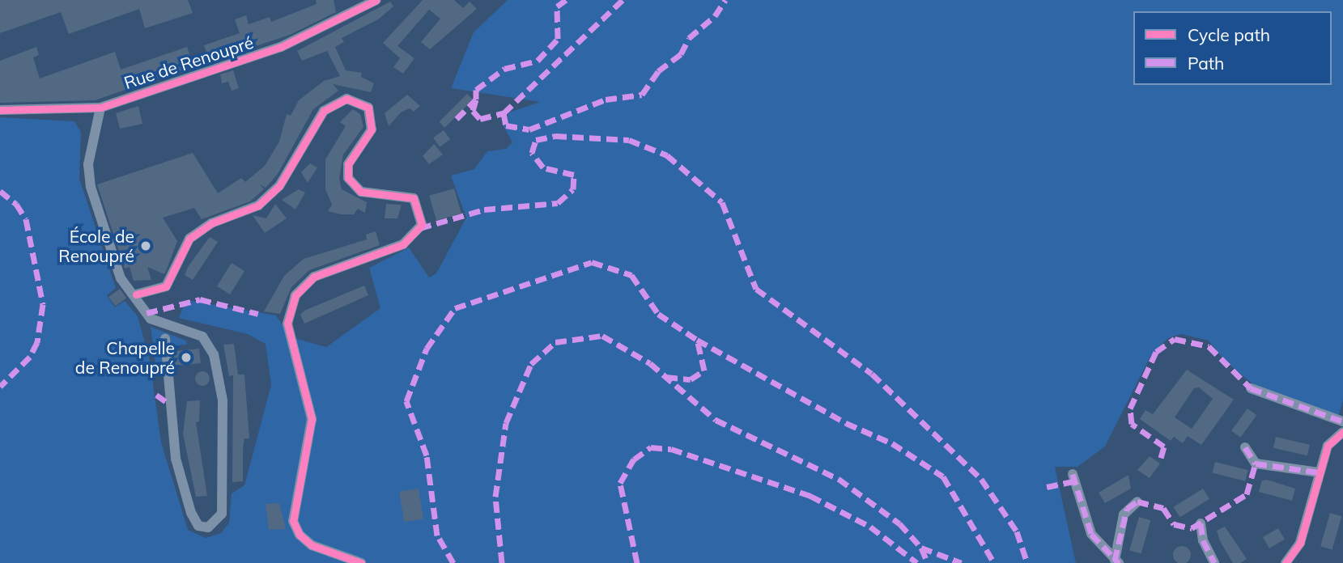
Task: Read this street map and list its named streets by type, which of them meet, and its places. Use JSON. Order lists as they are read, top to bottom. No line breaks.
{"streets":{"street":["Rue de Renoupré"]},"places":["École de Renoupré","Chapelle de Renoupré"],"legend":["Cycle path","Path"]}
